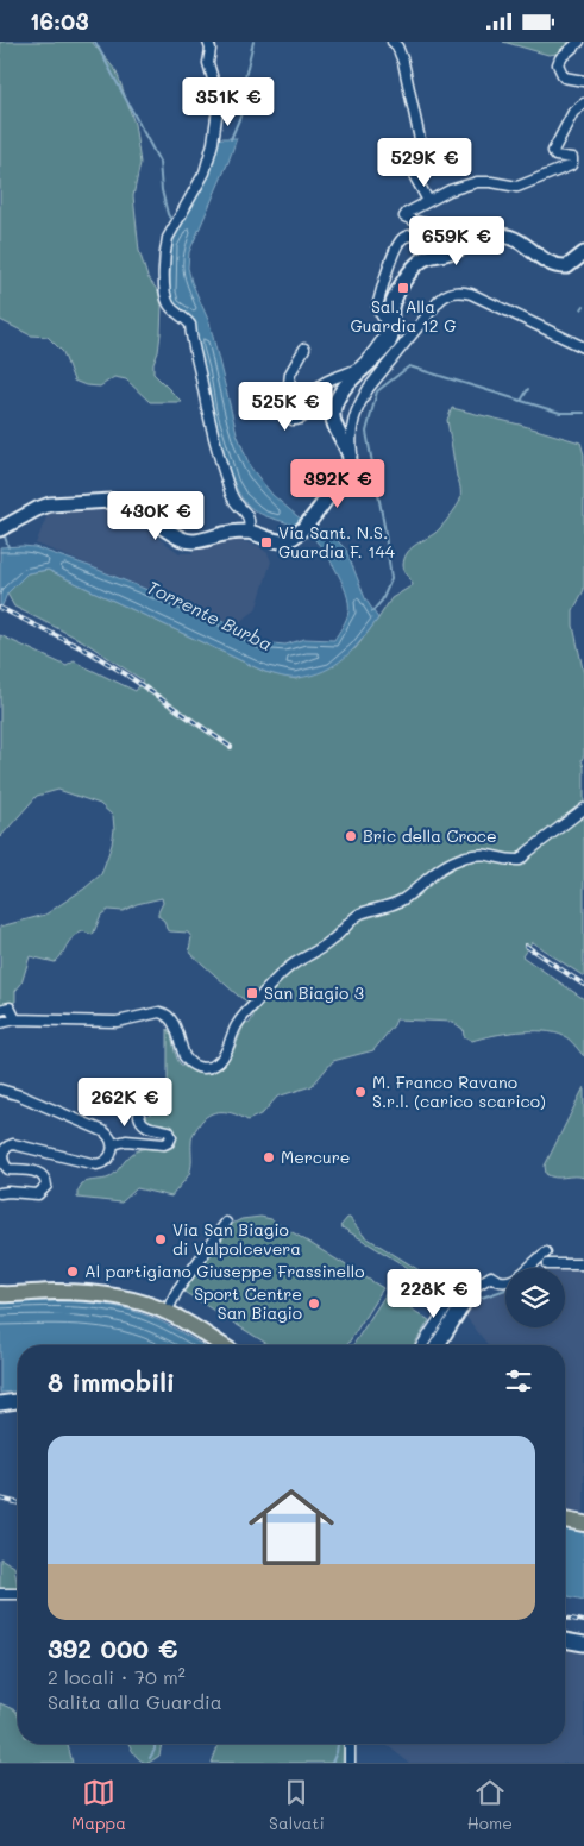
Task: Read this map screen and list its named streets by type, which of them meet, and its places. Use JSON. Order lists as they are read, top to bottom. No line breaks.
{"water":["Torrente Burba"],"places":{"transit":["Sal. Alla Guardia 12 G","Via Sant. N.S. Guardia F. 144","San Biagio 3"],"other":["Bric della Croce","M. Franco Ravano S.r.l. (carico scarico)","Mercure","Via San Biagio di Valpolcevera","Al partigiano Giuseppe Frassinello","Sport Centre San Biagio"]},"page":{"status":"16:03","price":["351K €","529K €","659K €","525K €","392K €","430K €","262K €","228K €"],"heading":"8 immobili","list":[{"name":"392 000 €","note":"2 locali · 70 m² · Salita alla Guardia"}],"tabs":["Mappa","Salvati","Home"]}}
